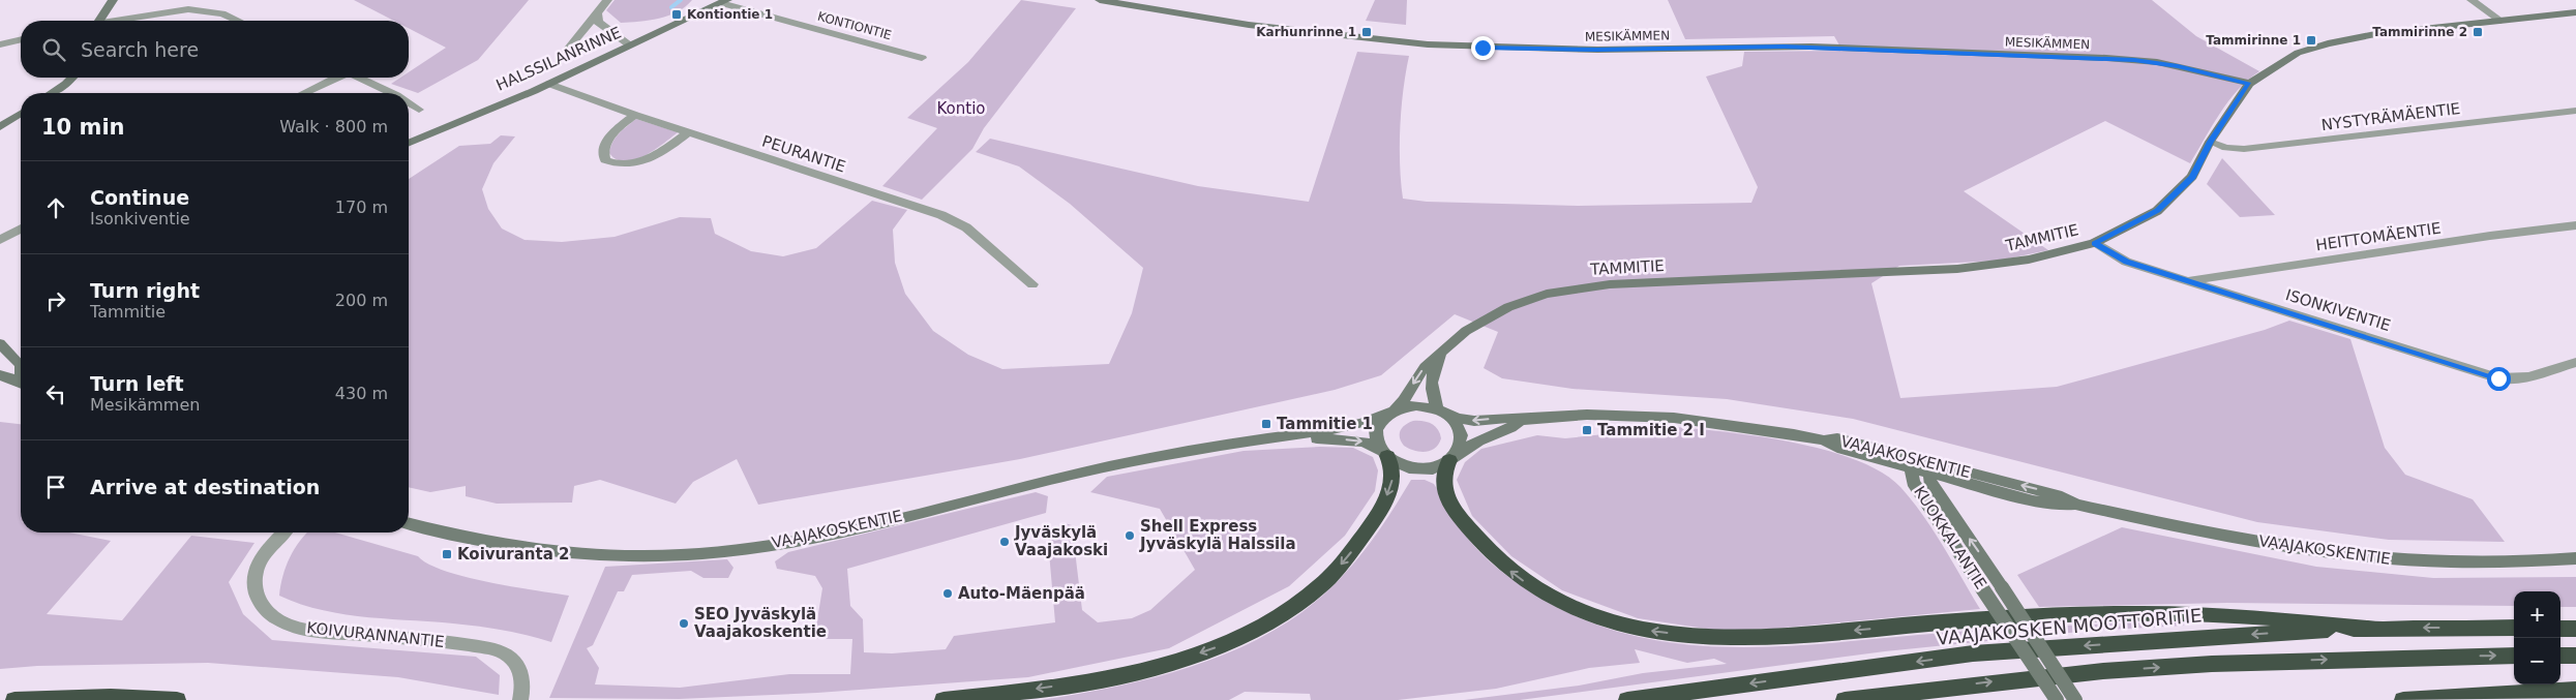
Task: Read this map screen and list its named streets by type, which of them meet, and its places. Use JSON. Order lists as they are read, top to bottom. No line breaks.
{"streets":{"highway":["VAAJAKOSKEN MOOTTORITIE"],"street":["KONTIONTIE","MESIKÄMMEN","HALSSILANRINNE","NYSTYRÄMÄENTIE","PEURANTIE","HEITTOMÄENTIE","TAMMITIE","ISONKIVENTIE","VAAJAKOSKENTIE","KUOKKALANTIE","KOIVURANNANTIE"]},"crossings":[["KONTIONTIE","HALSSILANRINNE"],["MESIKÄMMEN","TAMMITIE"],["HALSSILANRINNE","PEURANTIE"],["NYSTYRÄMÄENTIE","TAMMITIE"],["HEITTOMÄENTIE","ISONKIVENTIE"],["TAMMITIE","ISONKIVENTIE"],["TAMMITIE","VAAJAKOSKENTIE"],["VAAJAKOSKENTIE","KUOKKALANTIE"]],"parks":["Kontio"],"places":{"transit":["Kontiontie 1","Karhunrinne 1","Tammirinne 2","Tammirinne 1","Tammitie 1","Tammitie 2 I","Koivuranta 2"],"other":["Shell Express Jyväskylä Halssila","Jyväskylä Vaajakoski","Auto-Mäenpää","SEO Jyväskylä Vaajakoskentie"]},"page":{"search":"Search here","heading":["10 min","Walk · 800 m"],"list":[["Continue","Isonkiventie","170 m"],["Turn right","Tammitie","200 m"],["Turn left","Mesikämmen","430 m"],"Arrive at destination"],"map_buttons":["+","−"]}}
